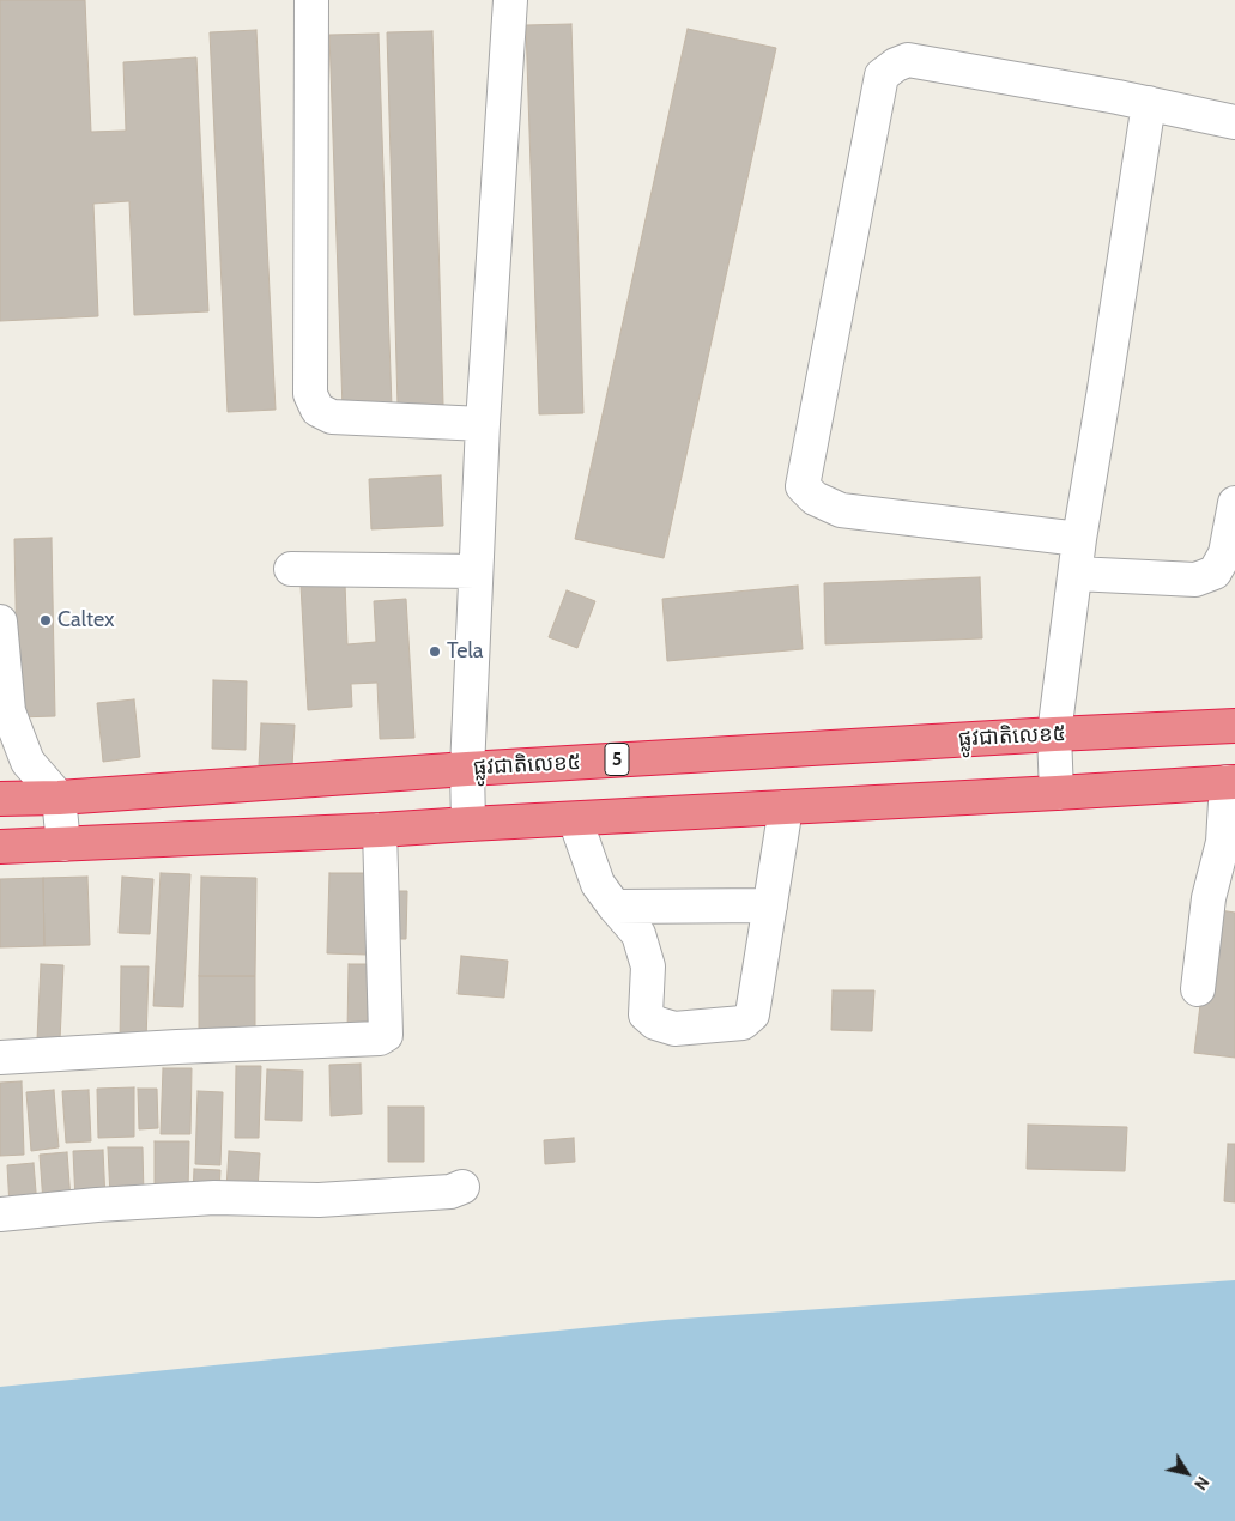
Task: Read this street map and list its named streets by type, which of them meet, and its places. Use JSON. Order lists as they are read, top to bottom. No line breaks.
{"streets":{"highway":["ផ្លូវជាតិលេខ៥","5"]},"places":["Caltex","Tela"],"north":"bottom right"}
